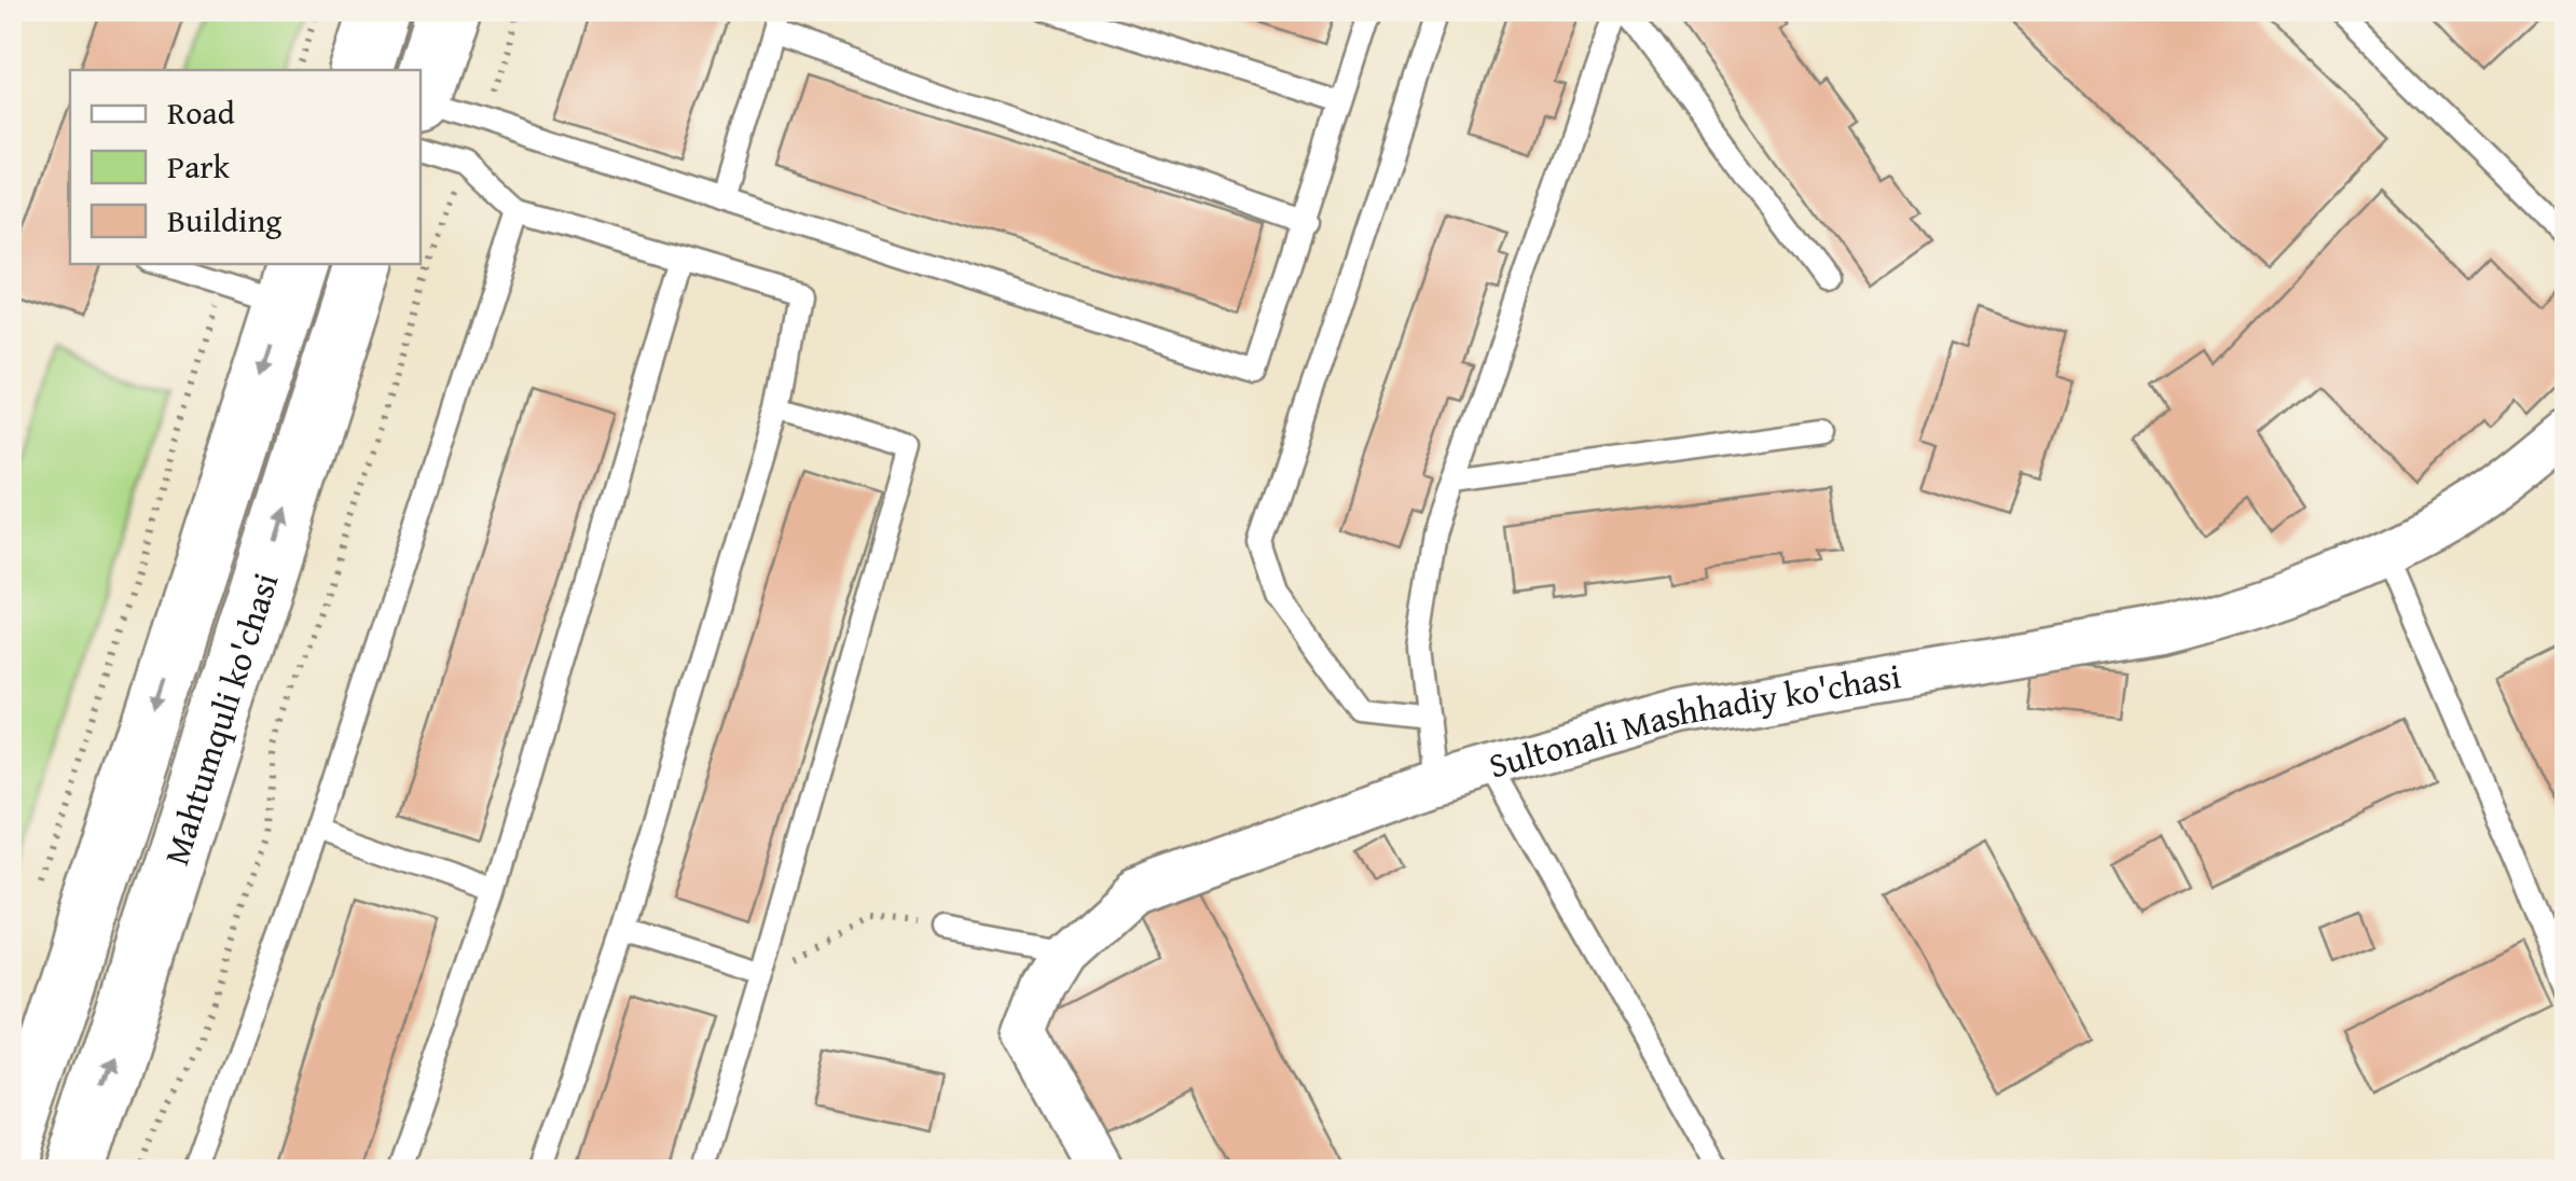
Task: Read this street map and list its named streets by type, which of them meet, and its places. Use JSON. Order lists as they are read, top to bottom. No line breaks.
{"streets":{"main road":["Mahtumquli ko'chasi"],"street":["Sultonali Mashhadiy ko'chasi"]},"legend":["Road","Park","Building"]}
